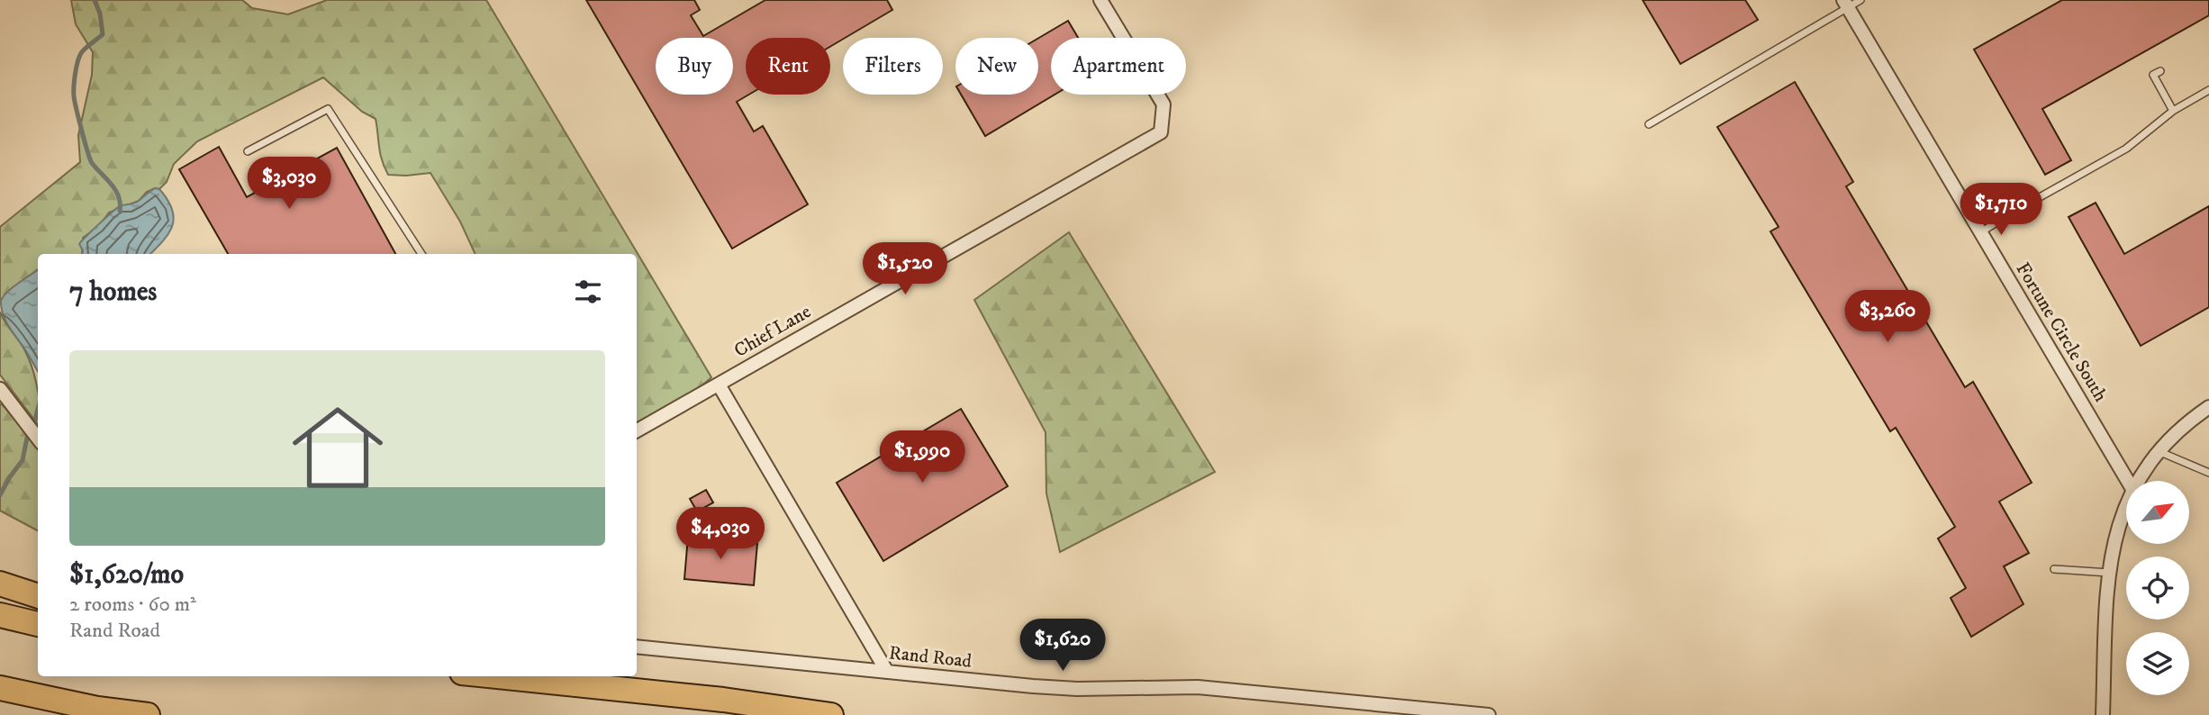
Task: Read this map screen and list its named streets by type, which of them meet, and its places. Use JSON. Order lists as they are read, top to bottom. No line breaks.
{"streets":{"street":["Chief Lane","Fortune Circle South","Rand Road"]},"north":"top right","page":{"chip":["Buy","Rent","Filters","New","Apartment"],"price":["$3,030","$1,710","$1,520","$3,260","$1,990","$4,030","$1,620"],"heading":"7 homes","list":[{"name":"$1,620/mo","note":"2 rooms · 60 m² · Rand Road"}]}}
